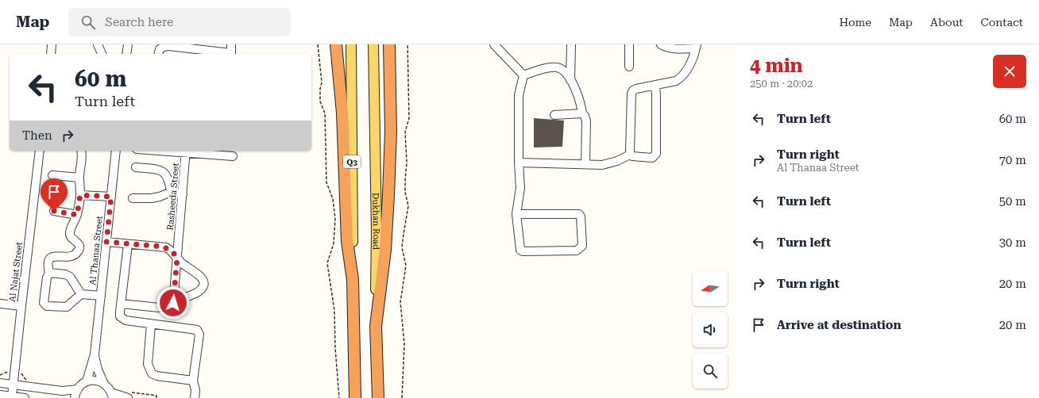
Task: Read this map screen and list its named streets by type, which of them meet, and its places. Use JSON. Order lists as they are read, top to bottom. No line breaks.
{"streets":{"highway":["Q3","Dukhan Road"],"street":["Rasheeda Street","Al Thanaa Street","Al Najat Street"]},"north":"left","page":{"header":"Map","search":"Search here","nav":["Home","Map","About","Contact"],"heading":["4 min","250 m · 20:02"],"turn":["60 m","Turn left"],"list":[{"name":"Turn left","value":"60 m"},{"name":"Turn right","note":"Al Thanaa Street","value":"70 m"},{"name":"Turn left","value":"50 m"},{"name":"Turn left","value":"30 m"},{"name":"Turn right","value":"20 m"},{"name":"Arrive at destination","value":"20 m"}],"then":"Then"}}
